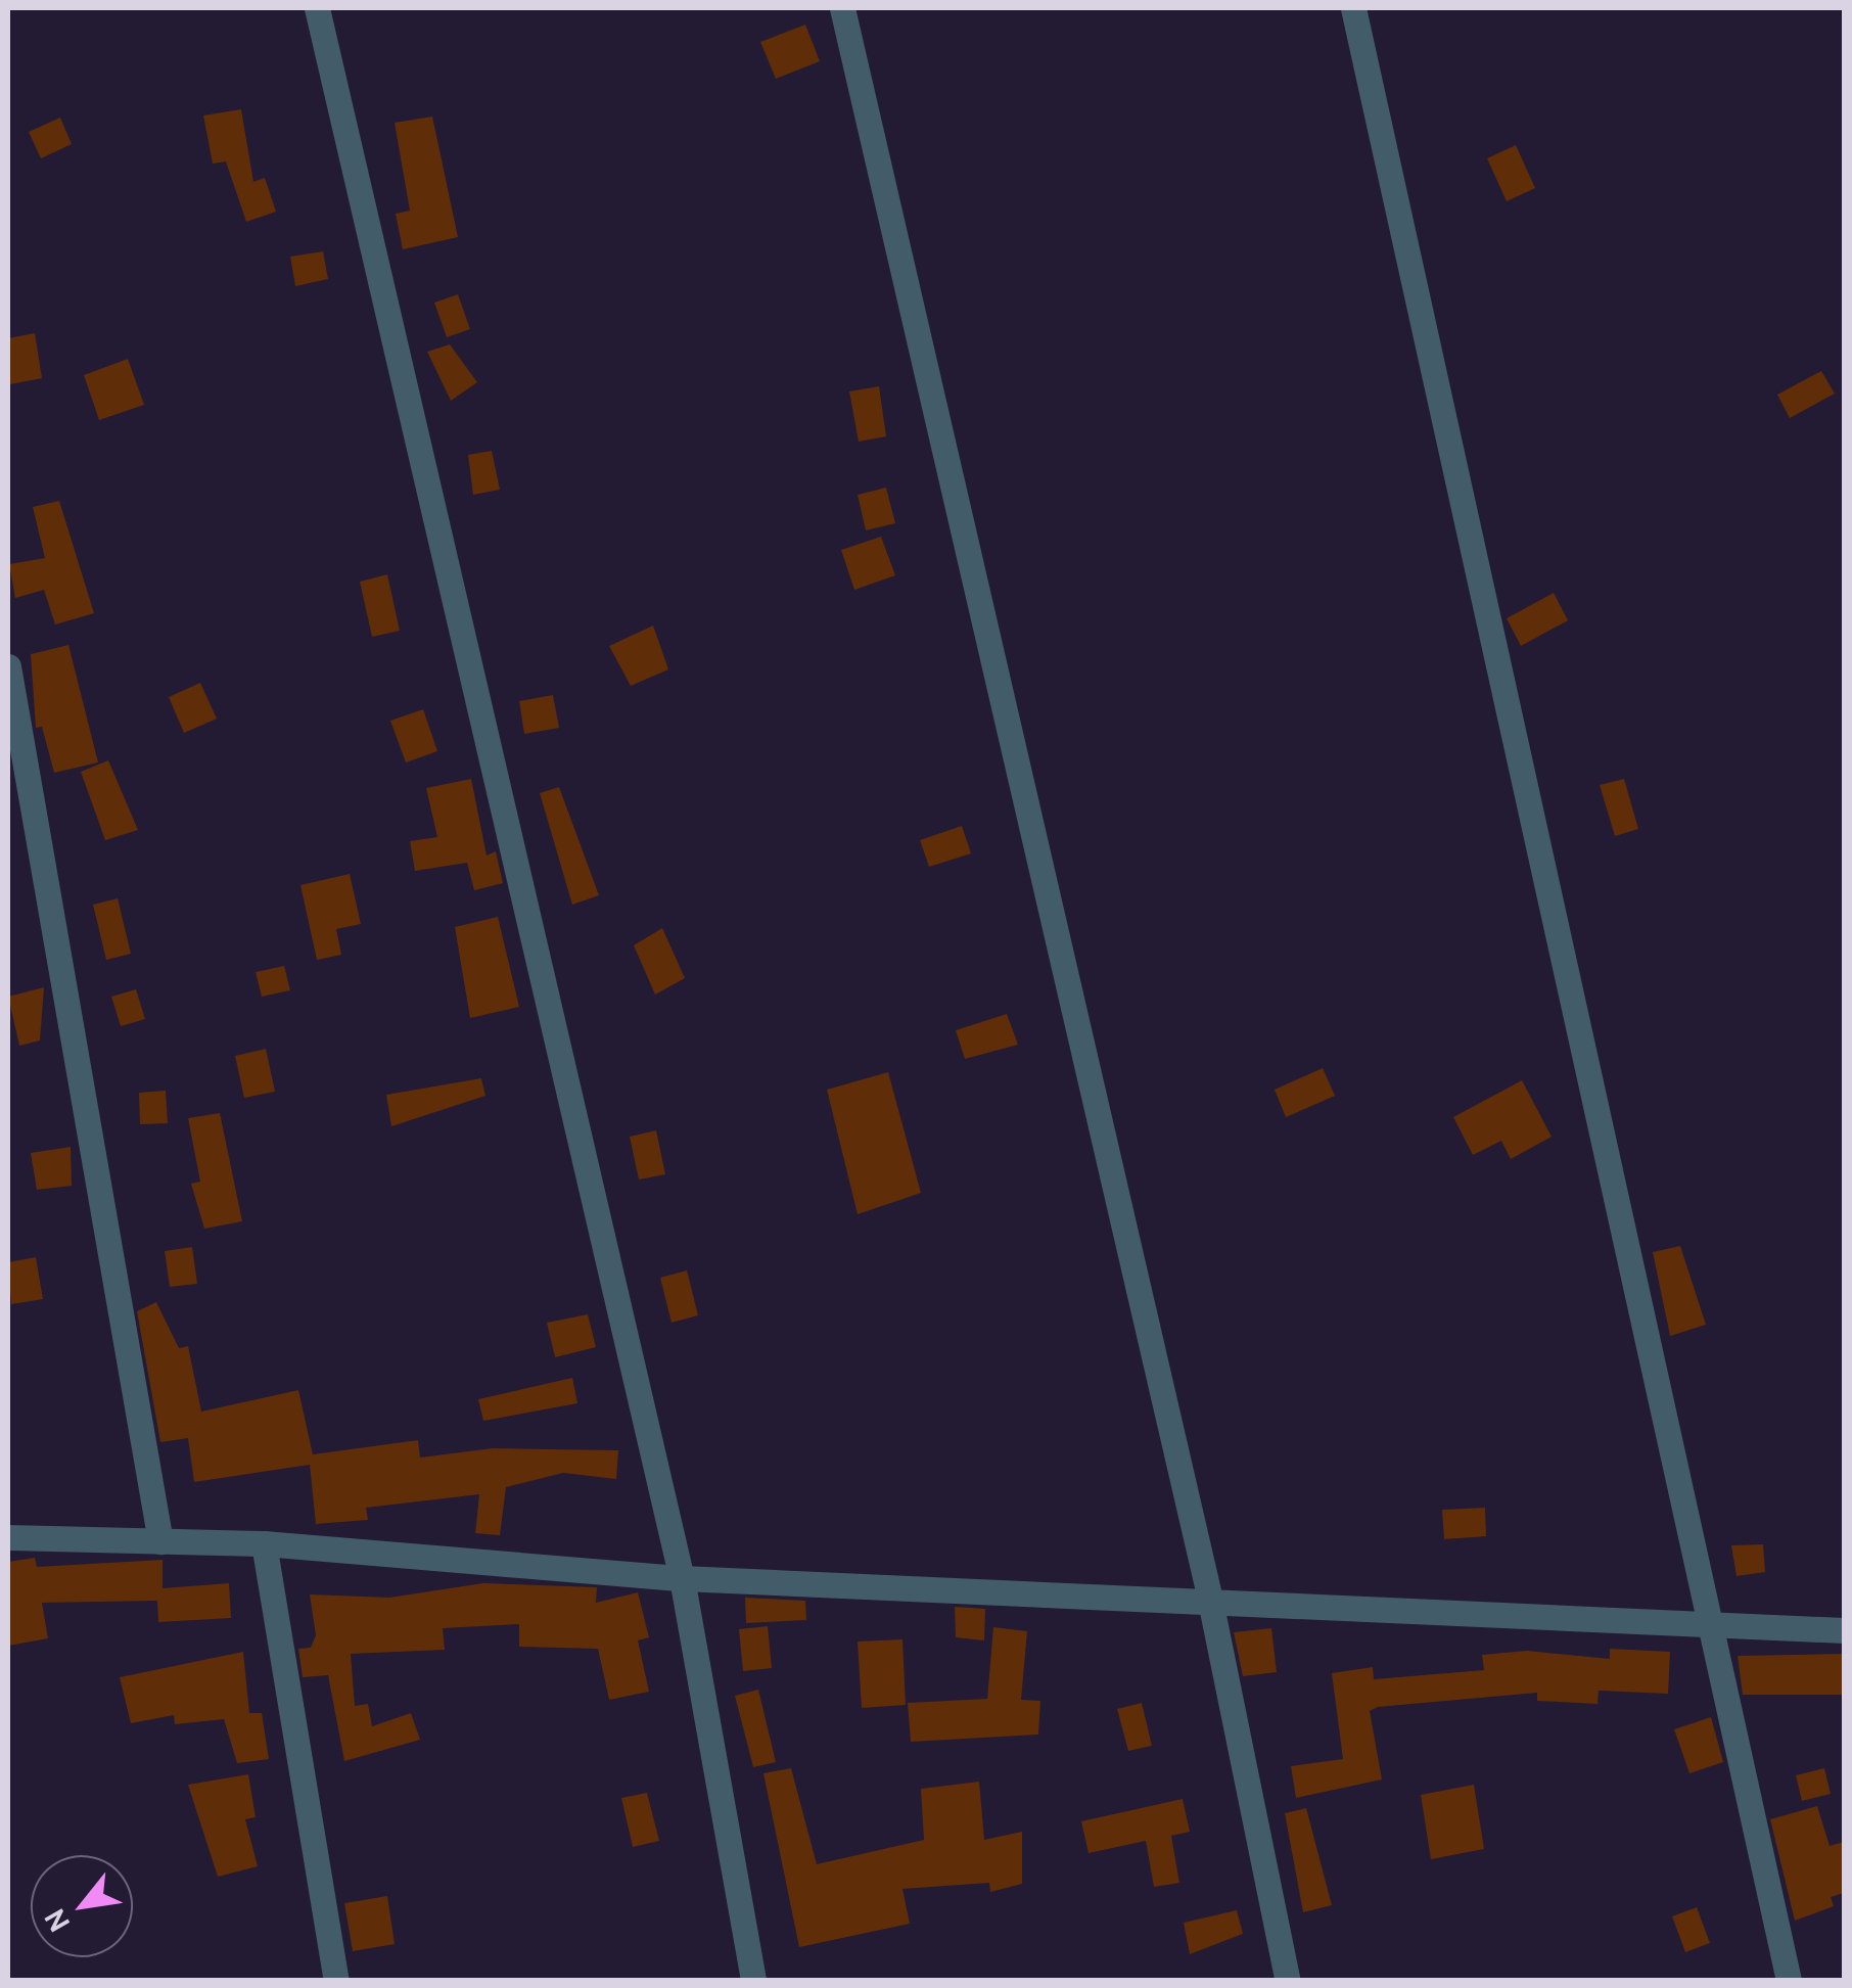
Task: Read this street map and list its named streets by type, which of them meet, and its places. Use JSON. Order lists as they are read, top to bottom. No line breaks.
{"north":"bottom left"}
